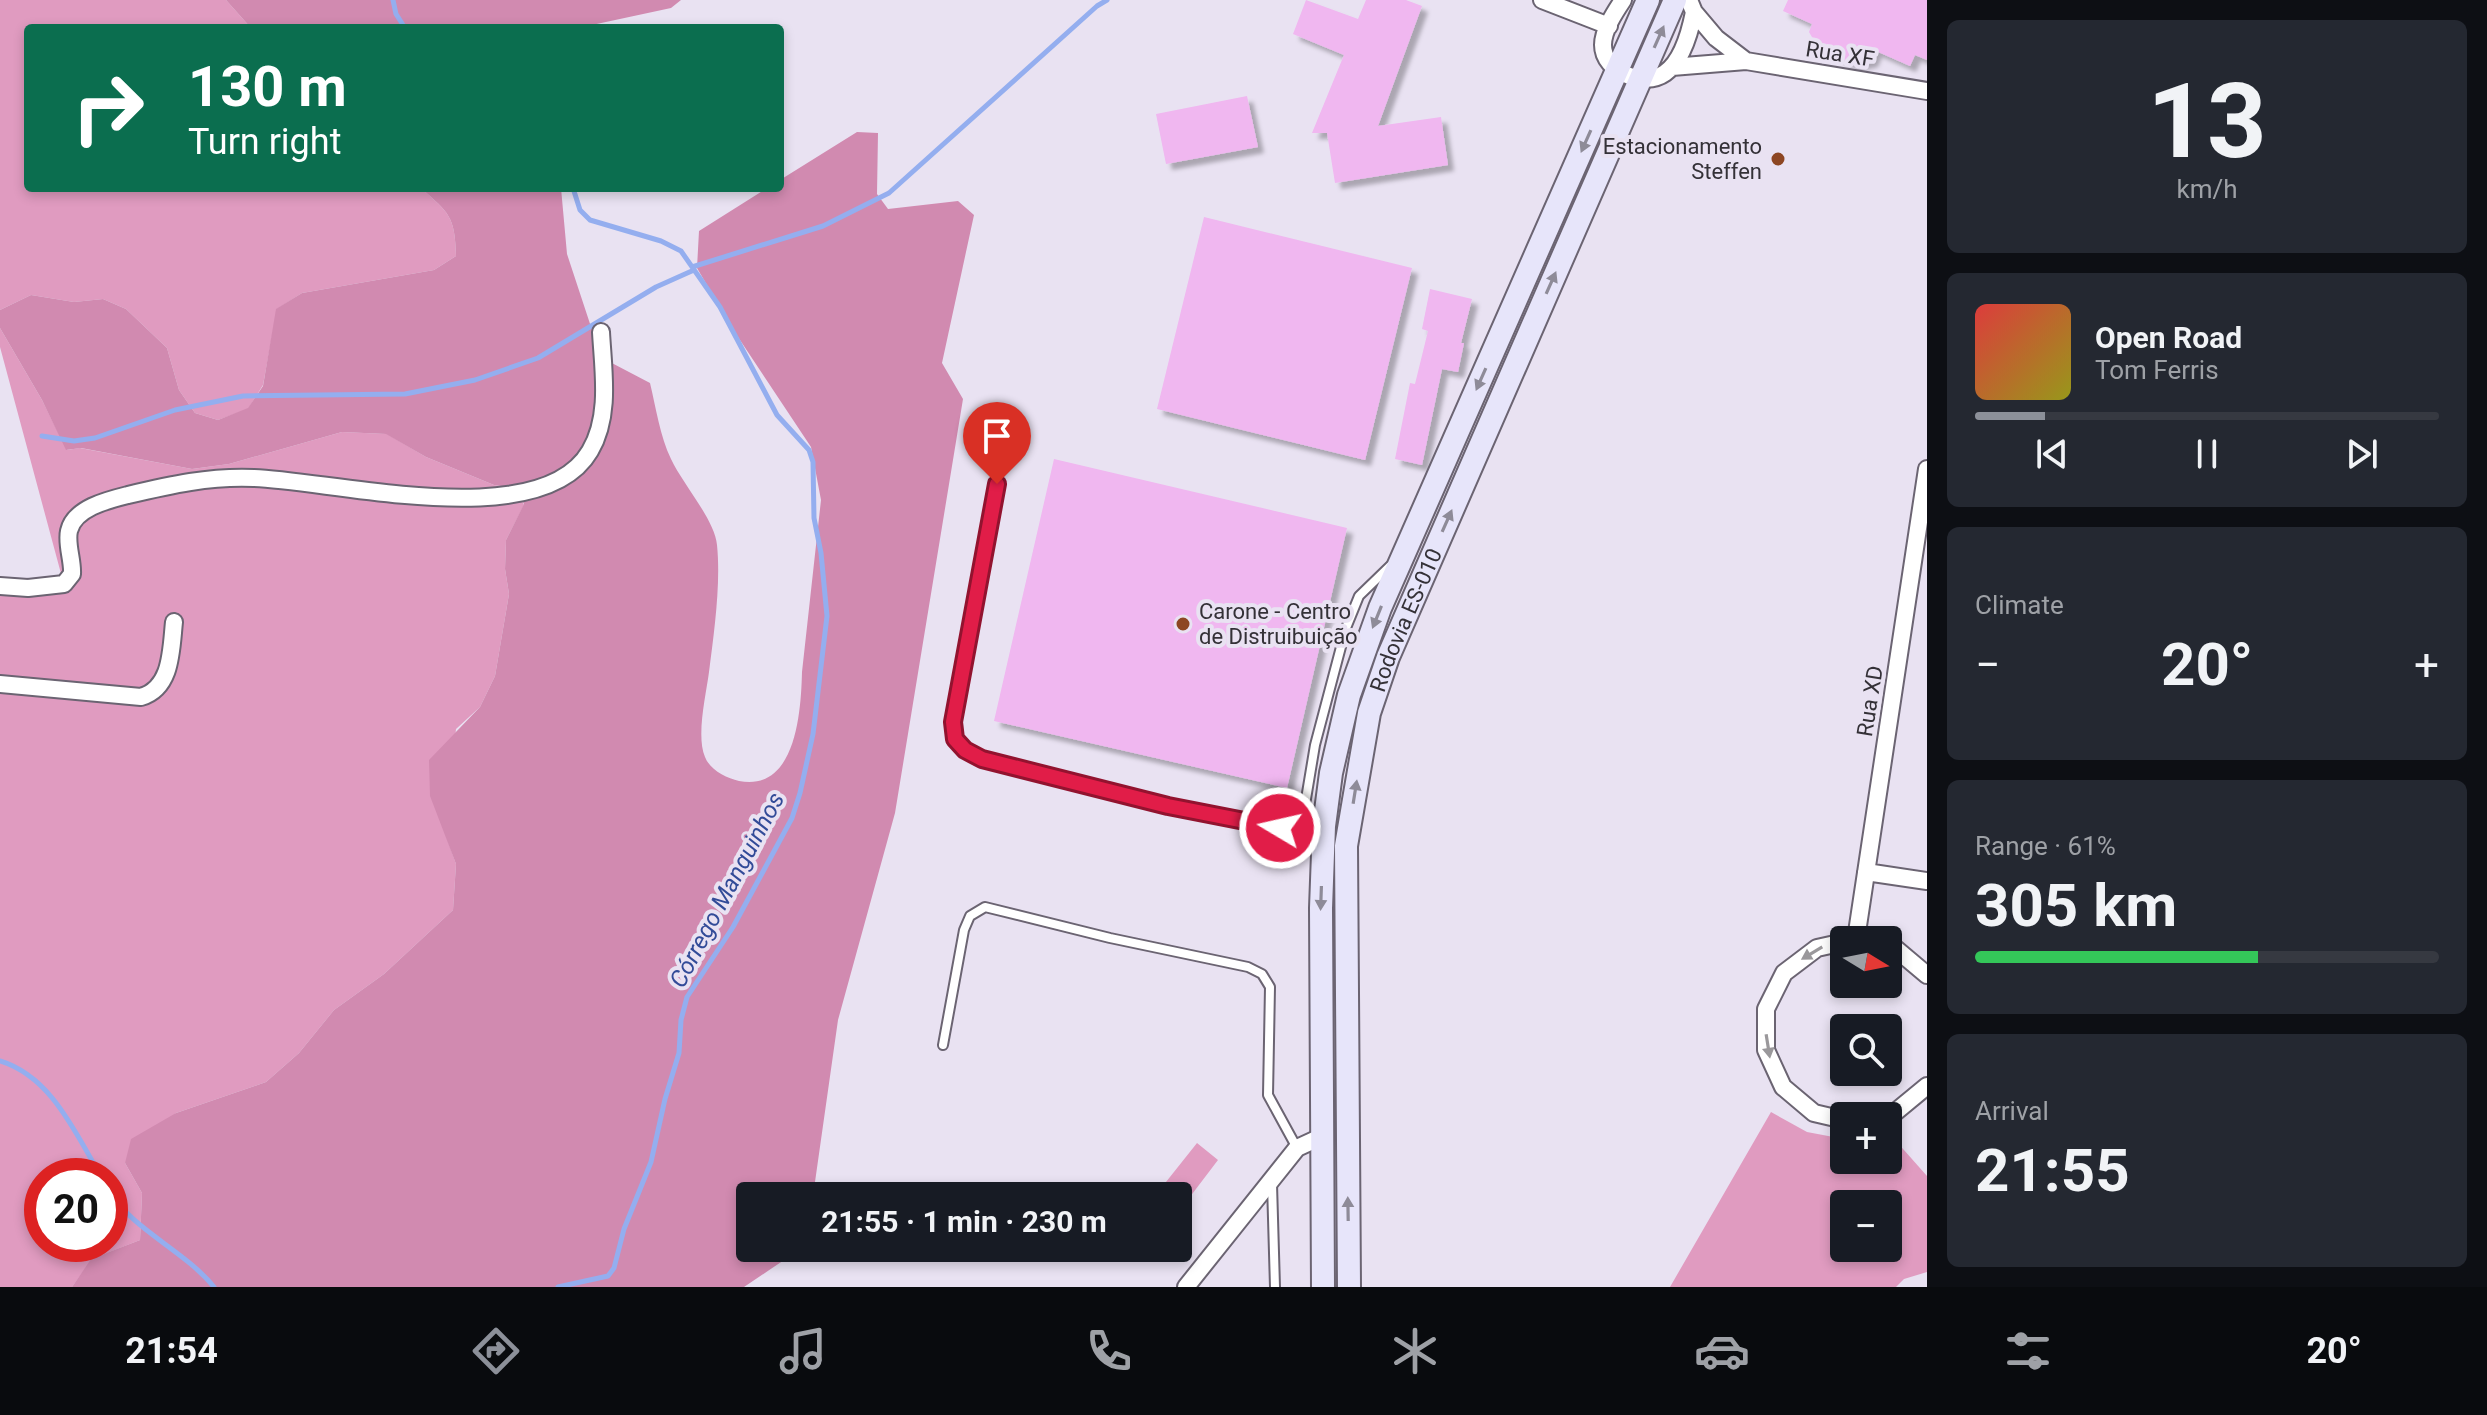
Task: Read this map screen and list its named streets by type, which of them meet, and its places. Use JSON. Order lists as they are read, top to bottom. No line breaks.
{"streets":{"main road":["Rodovia ES-010"],"street":["Rua XF","Rua XD"]},"crossings":[["Rua XF","Rodovia ES-010"]],"water":["Córrego Manguinhos"],"places":["Estacionamento Steffen","Carone - Centro de Distruibuição"],"north":"right","page":{"tile":[["13","km/h"],"Climate",["Range · 61%","305 km"],["Arrival","21:55"]],"turn":["130 m","Turn right"],"song":["Open Road","Tom Ferris"],"heat":["−","20°","+"],"map_buttons":["+","−"],"limit":"20","trip":"21:55 · 1 min · 230 m","tabs":["21:54","20°"]}}
